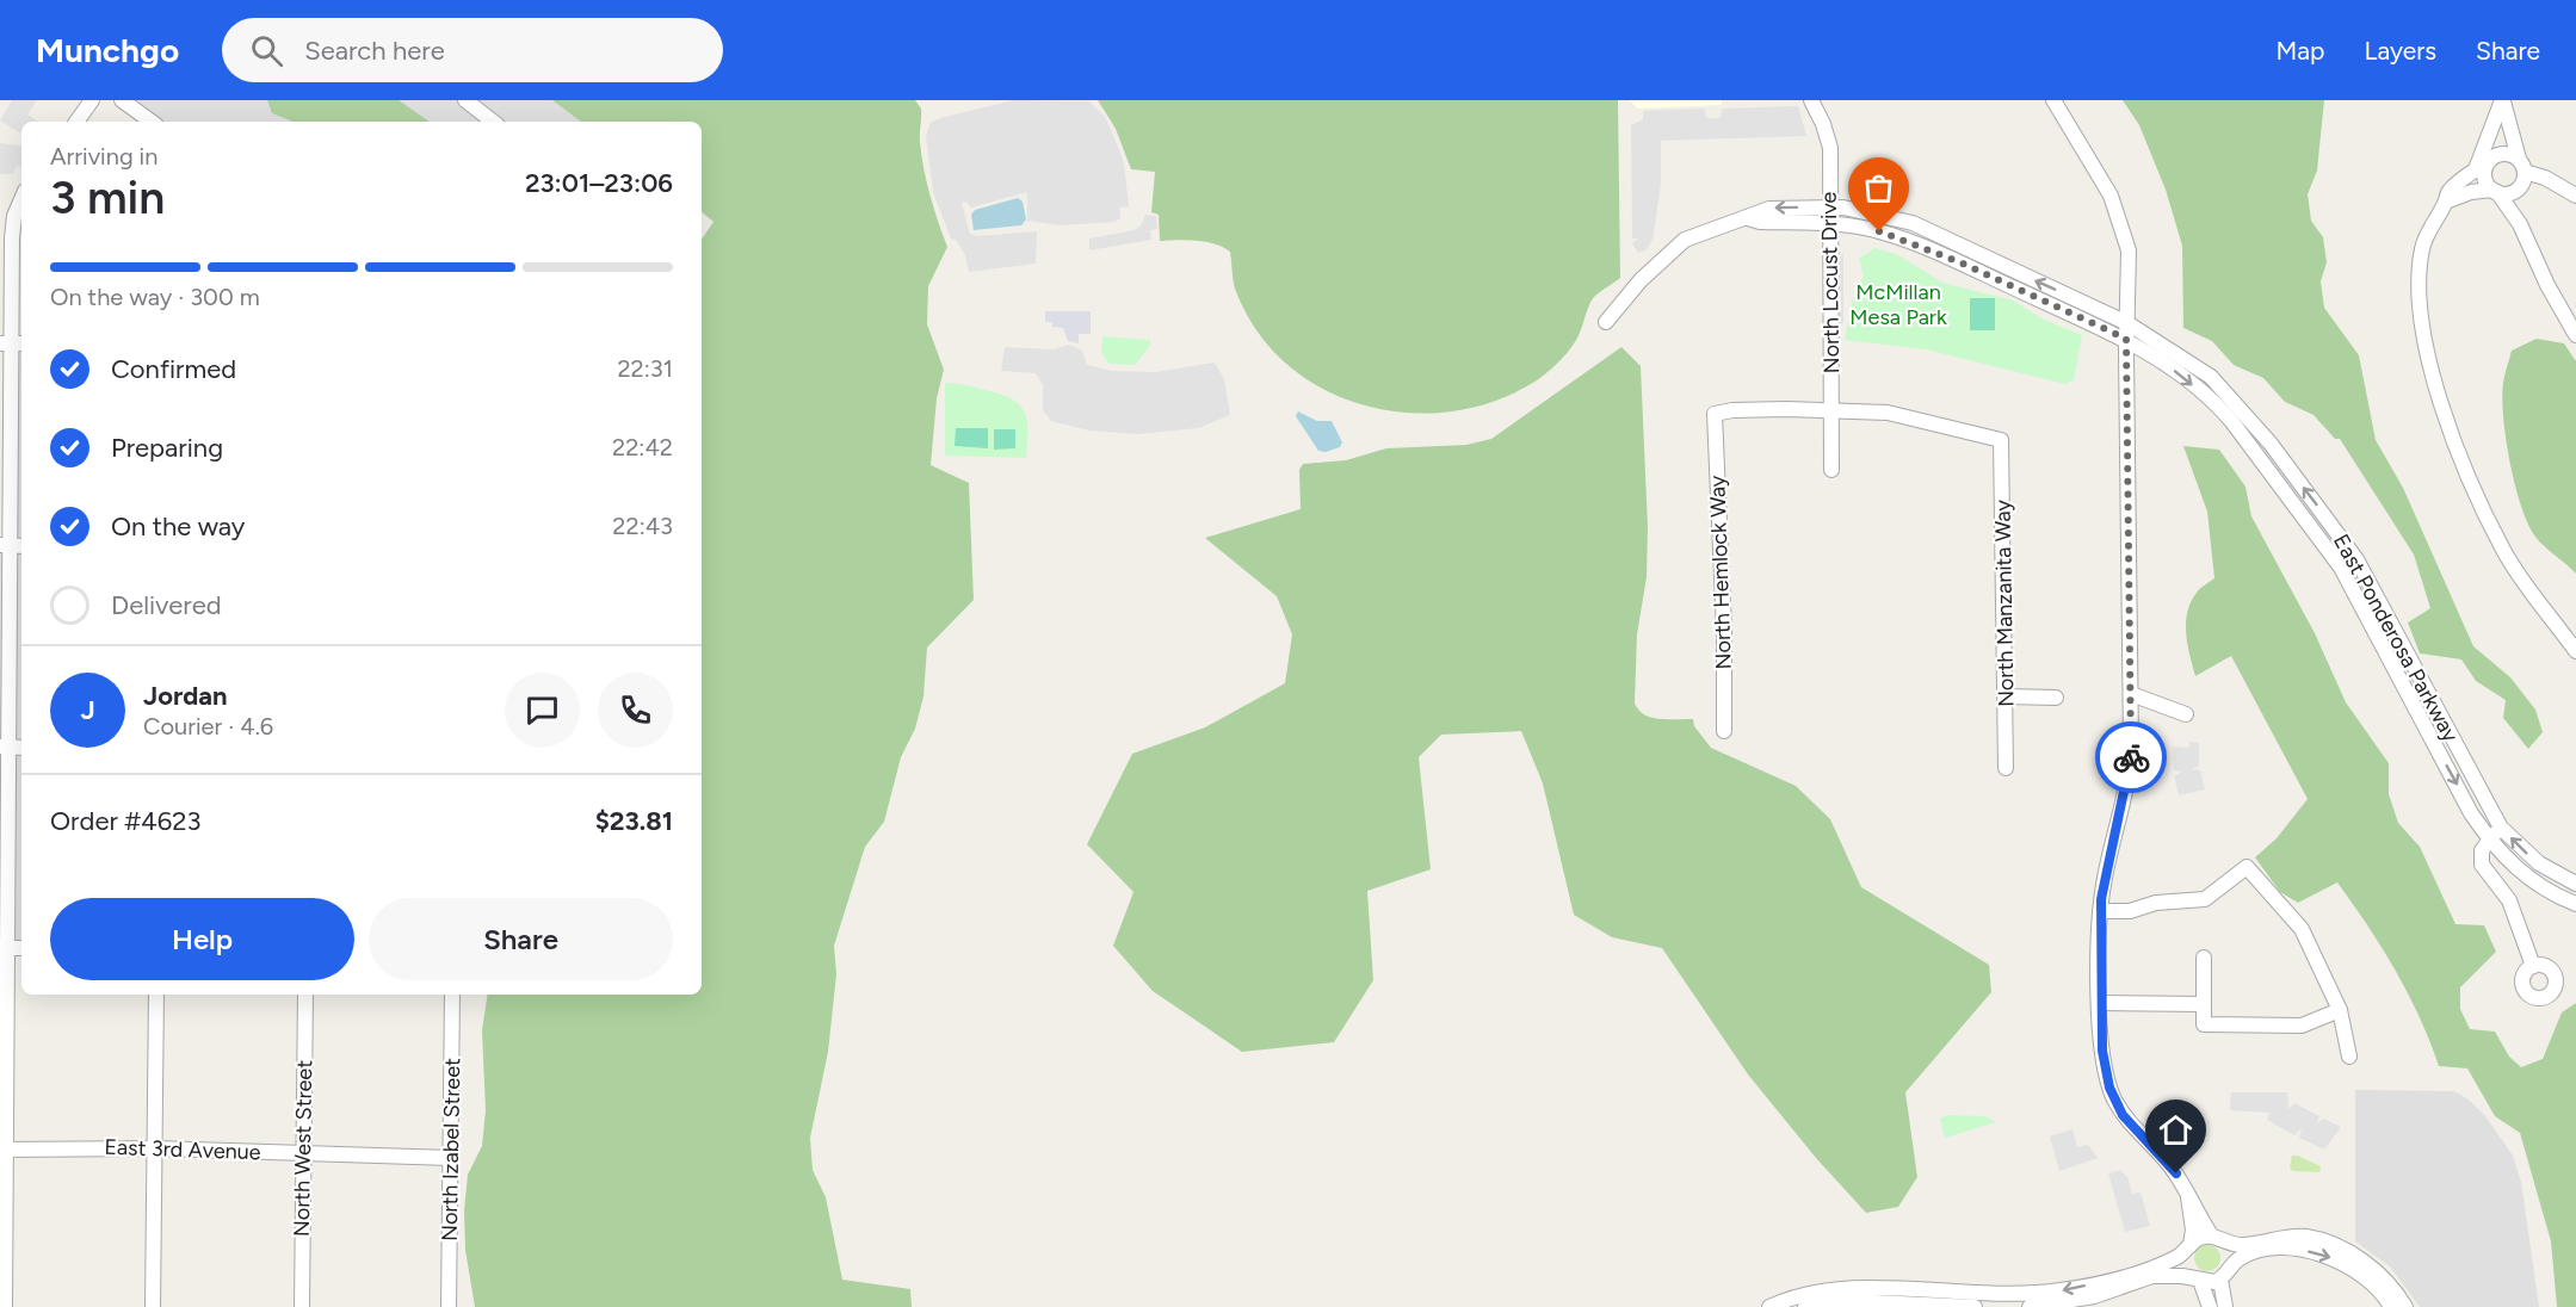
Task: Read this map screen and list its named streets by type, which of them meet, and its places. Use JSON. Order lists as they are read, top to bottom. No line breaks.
{"streets":{"street":["North Locust Drive","North Hemlock Way","North Manzanita Way","East Ponderosa Parkway","North West Street","East 3rd Avenue","North Izabel Street"]},"crossings":[["North Locust Drive","North Hemlock Way"],["North Locust Drive","North Manzanita Way"],["North Locust Drive","East Ponderosa Parkway"],["North Hemlock Way","North Manzanita Way"],["North West Street","East 3rd Avenue"],["East 3rd Avenue","North Izabel Street"]],"parks":["McMillan Mesa Park"],"page":{"header":"Munchgo","search":"Search here","nav":["Map","Layers","Share"],"heading":["3 min","Arriving in","23:01–23:06"],"panel":["Jordan","Courier · 4.6","Order #4623","$23.81"],"bar":"On the way · 300 m","list":[["Confirmed","22:31"],["Preparing","22:42"],["On the way","22:43"],"Delivered"],"round":"J","buttons":["Help","Share"]}}
